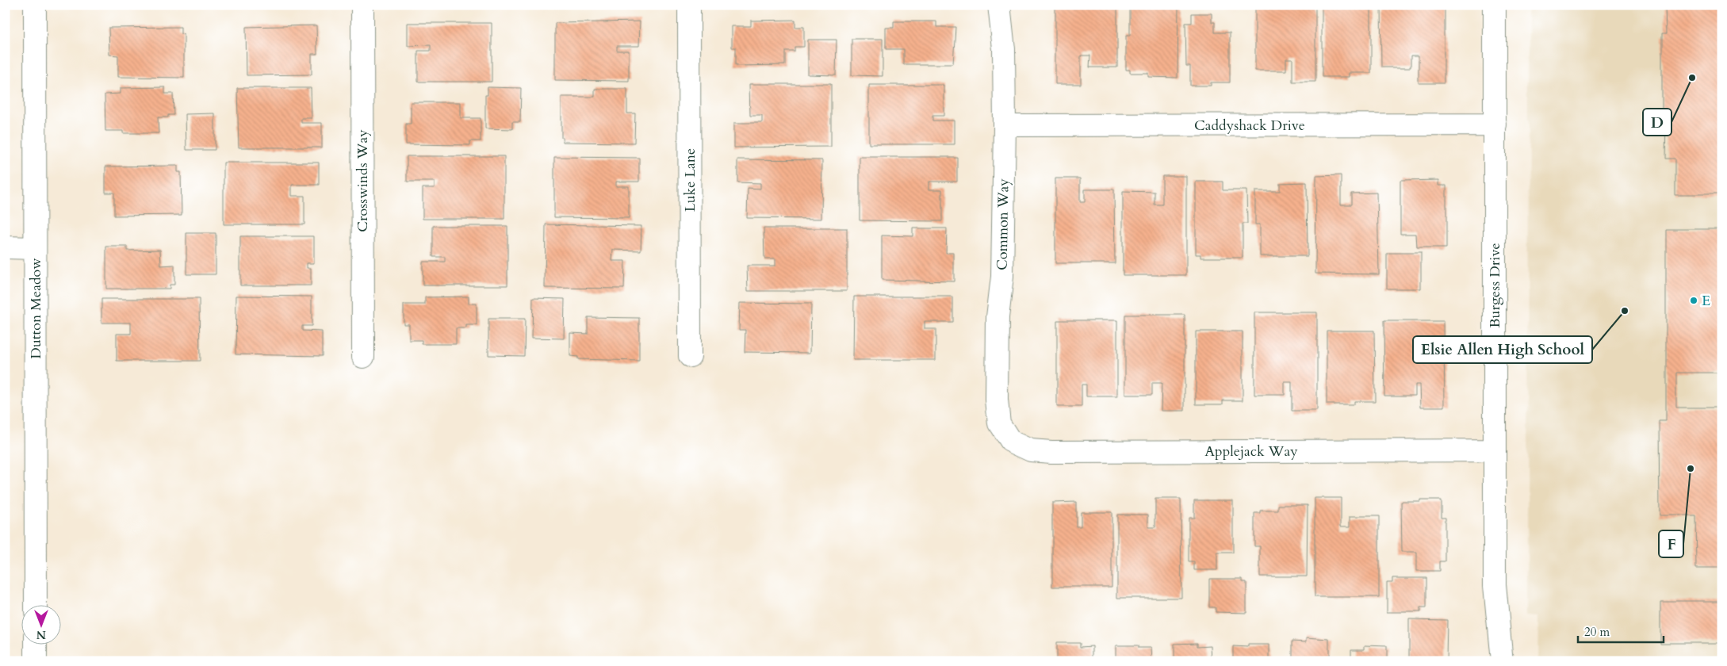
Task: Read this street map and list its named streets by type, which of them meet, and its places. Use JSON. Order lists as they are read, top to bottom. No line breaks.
{"streets":{"street":["Caddyshack Drive","Luke Lane","Crosswinds Way","Common Way","Burgess Drive","Dutton Meadow","Applejack Way"]},"crossings":[["Caddyshack Drive","Common Way"],["Caddyshack Drive","Burgess Drive"],["Common Way","Applejack Way"],["Burgess Drive","Applejack Way"]],"places":["D","E","Elsie Allen High School","F"],"scale_bar":"20 m","north":"bottom"}
